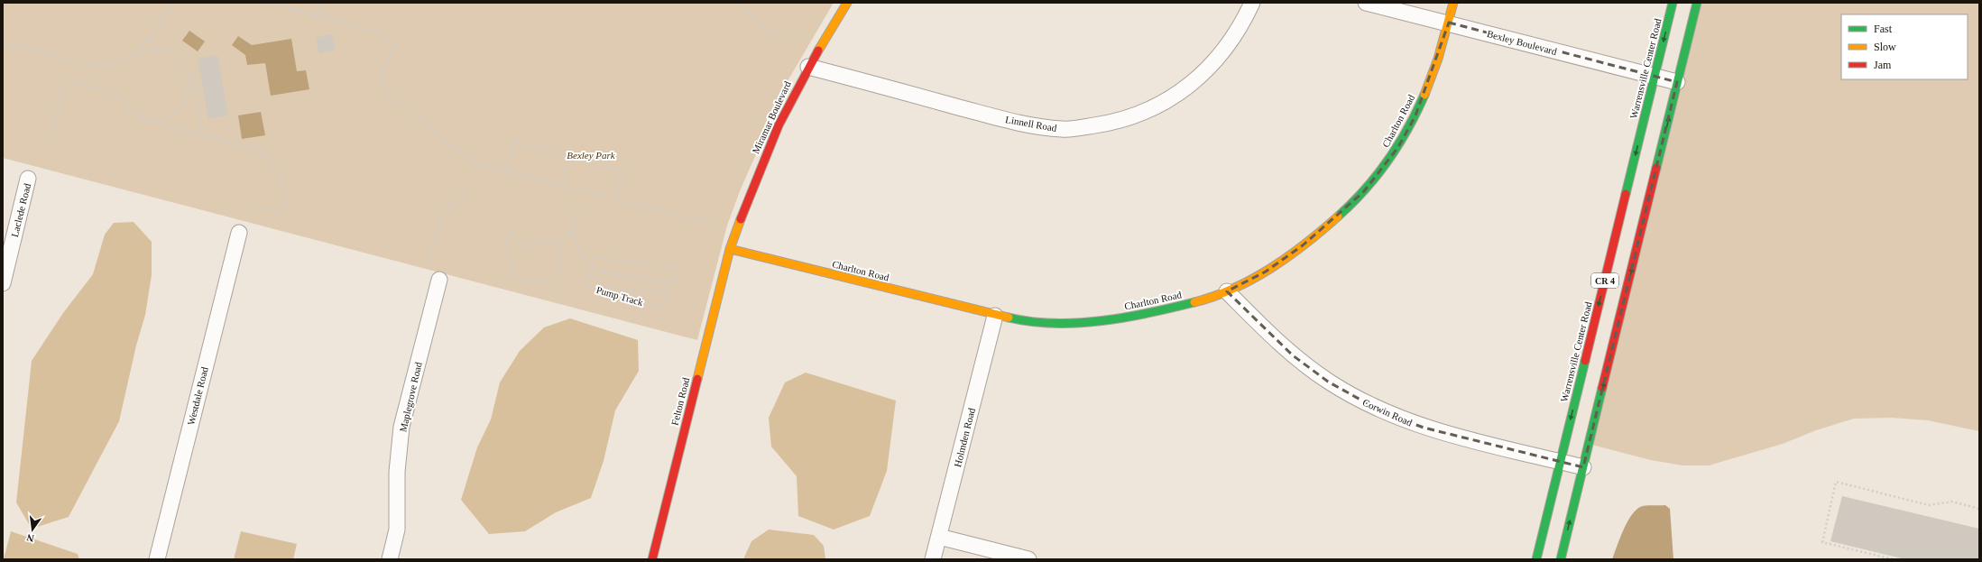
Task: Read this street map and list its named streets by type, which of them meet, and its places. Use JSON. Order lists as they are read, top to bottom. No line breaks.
{"streets":{"street":["Bexley Boulevard","Warrensville Center Road","Miramar Boulevard","Charlton Road","Linnell Road","Laclede Road","CR 4","Westdale Road","Maplegrove Road","Felton Road","Corwin Road","Holmden Road"],"path":["Pump Track"]},"crossings":[["Bexley Boulevard","Warrensville Center Road"],["Bexley Boulevard","Charlton Road"],["Bexley Boulevard","CR 4"],["Warrensville Center Road","Corwin Road"],["Miramar Boulevard","Charlton Road"],["Miramar Boulevard","Linnell Road"],["Miramar Boulevard","Felton Road"],["Charlton Road","Felton Road"],["Charlton Road","Corwin Road"],["Charlton Road","Holmden Road"],["CR 4","Corwin Road"]],"parks":["Bexley Park"],"legend":["Fast","Slow","Jam"],"north":"bottom"}
